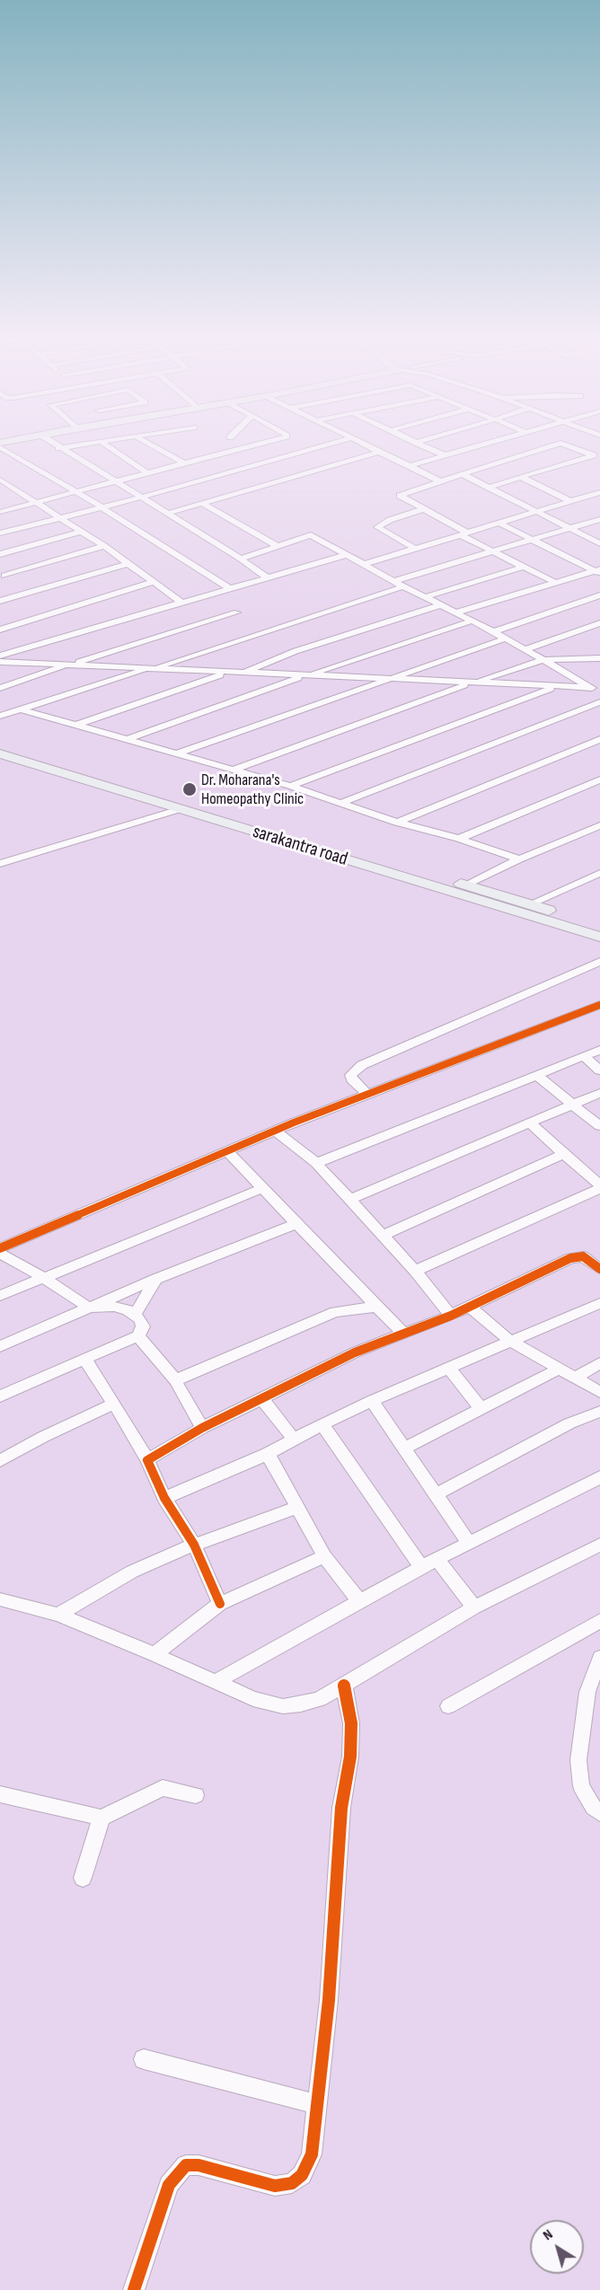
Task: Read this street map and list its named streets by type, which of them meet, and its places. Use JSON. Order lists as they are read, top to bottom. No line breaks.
{"streets":{"street":["sarakantra road"]},"places":["Dr. Moharana's Homeopathy Clinic"],"north":"top left"}
